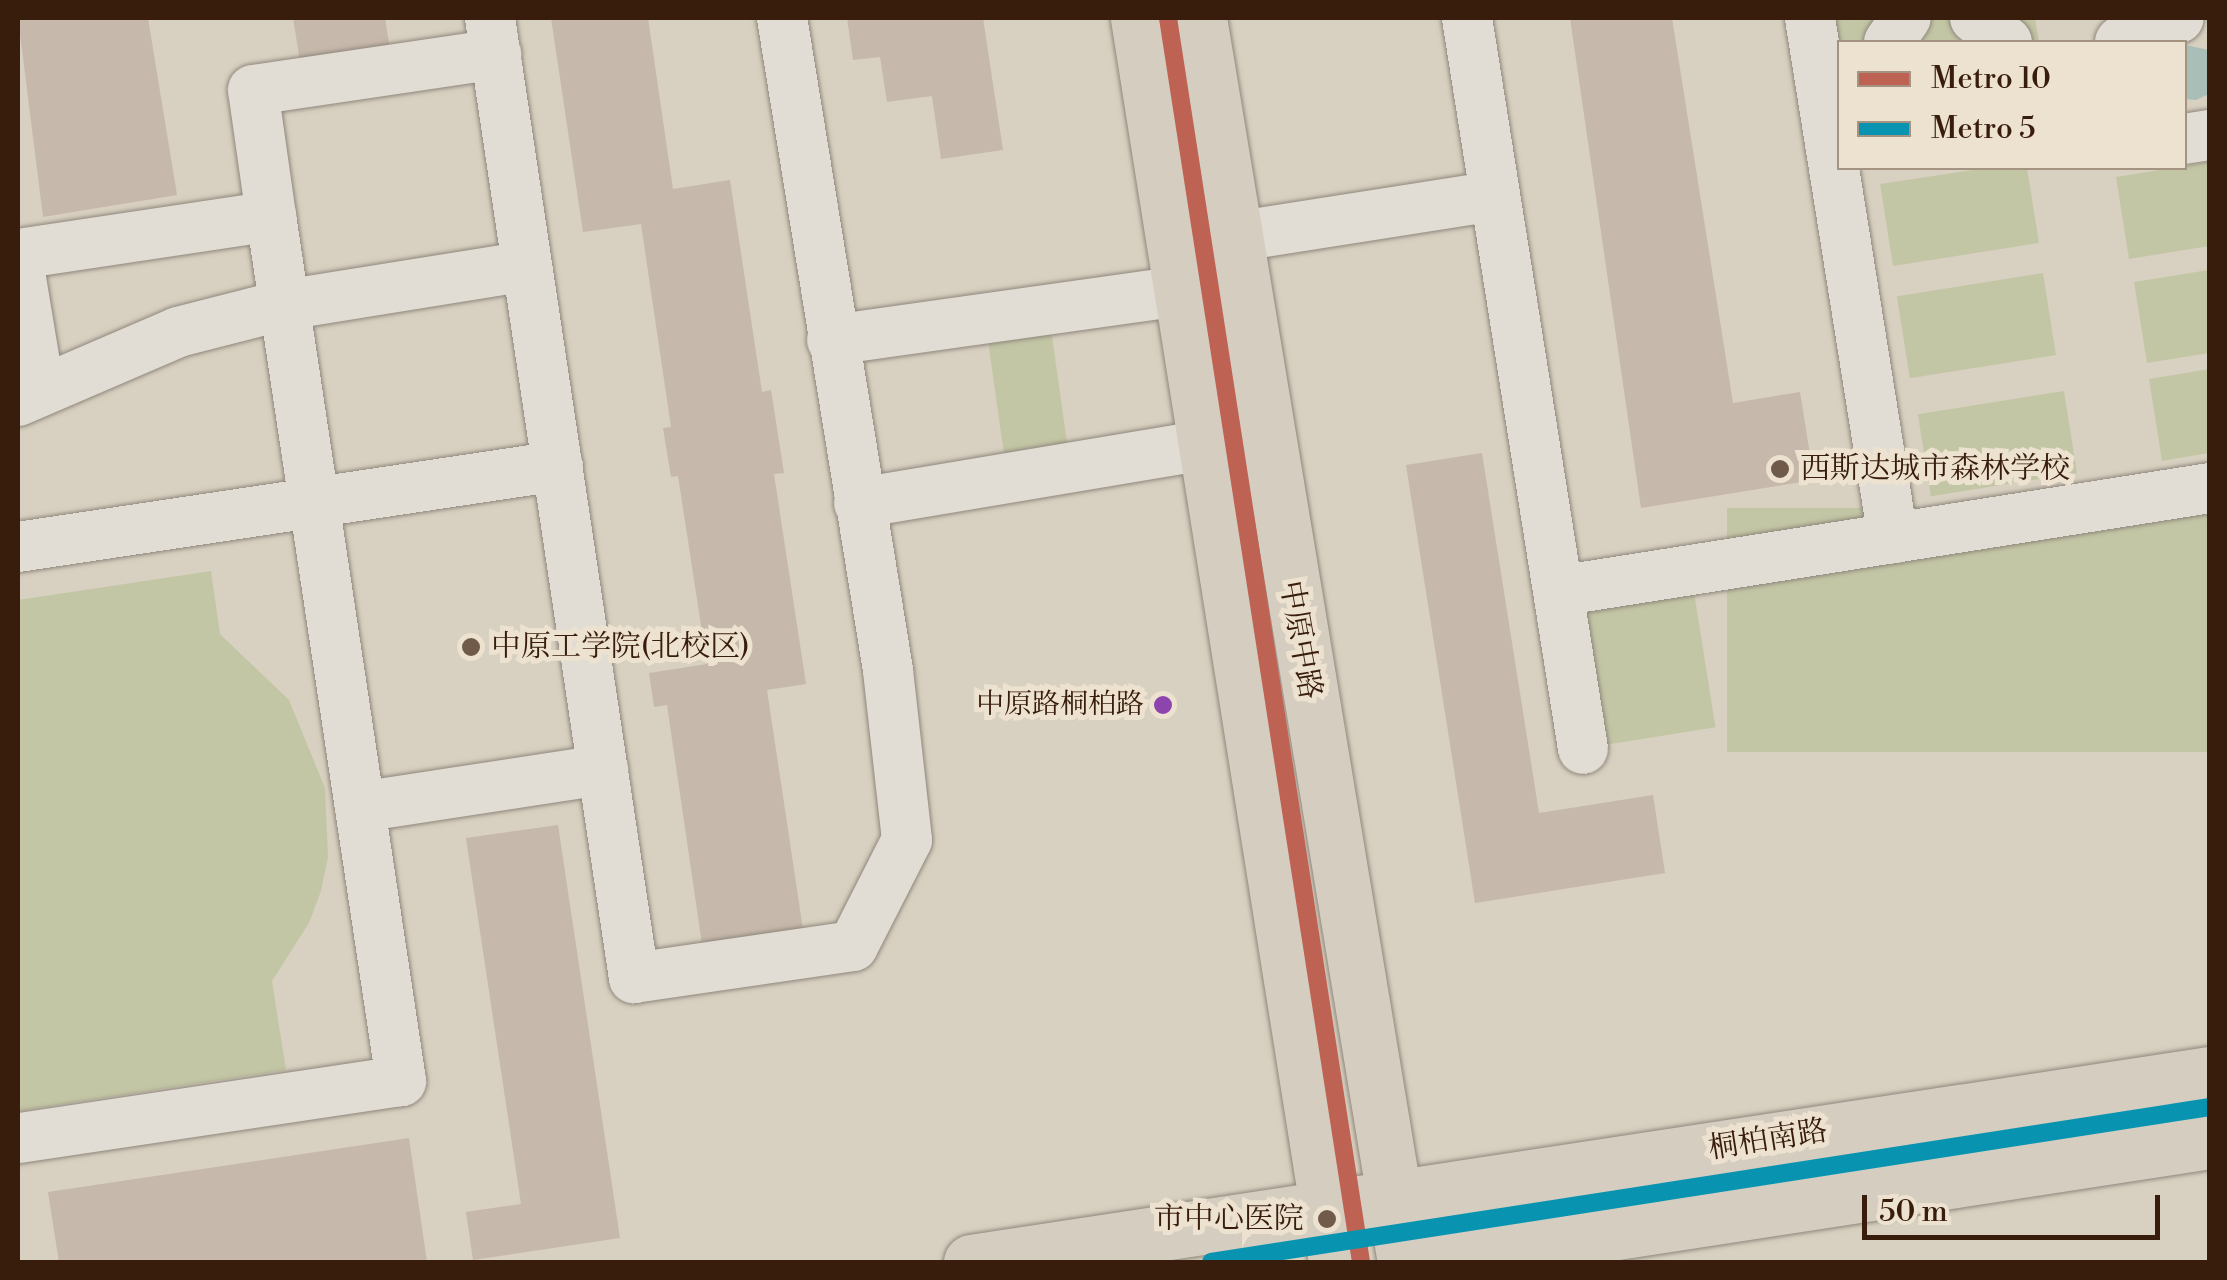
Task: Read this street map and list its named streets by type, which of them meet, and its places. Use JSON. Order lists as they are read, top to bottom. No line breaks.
{"streets":{"main road":["中原中路","桐柏南路"]},"crossings":[["中原中路","桐柏南路"]],"places":["西斯达城市森林学校","中原工学院(北校区)","中原路桐柏路","市中心医院"],"lines":["metro line 10","metro line 5"],"legend":["Metro 10","Metro 5"],"scale_bar":"50 m"}
